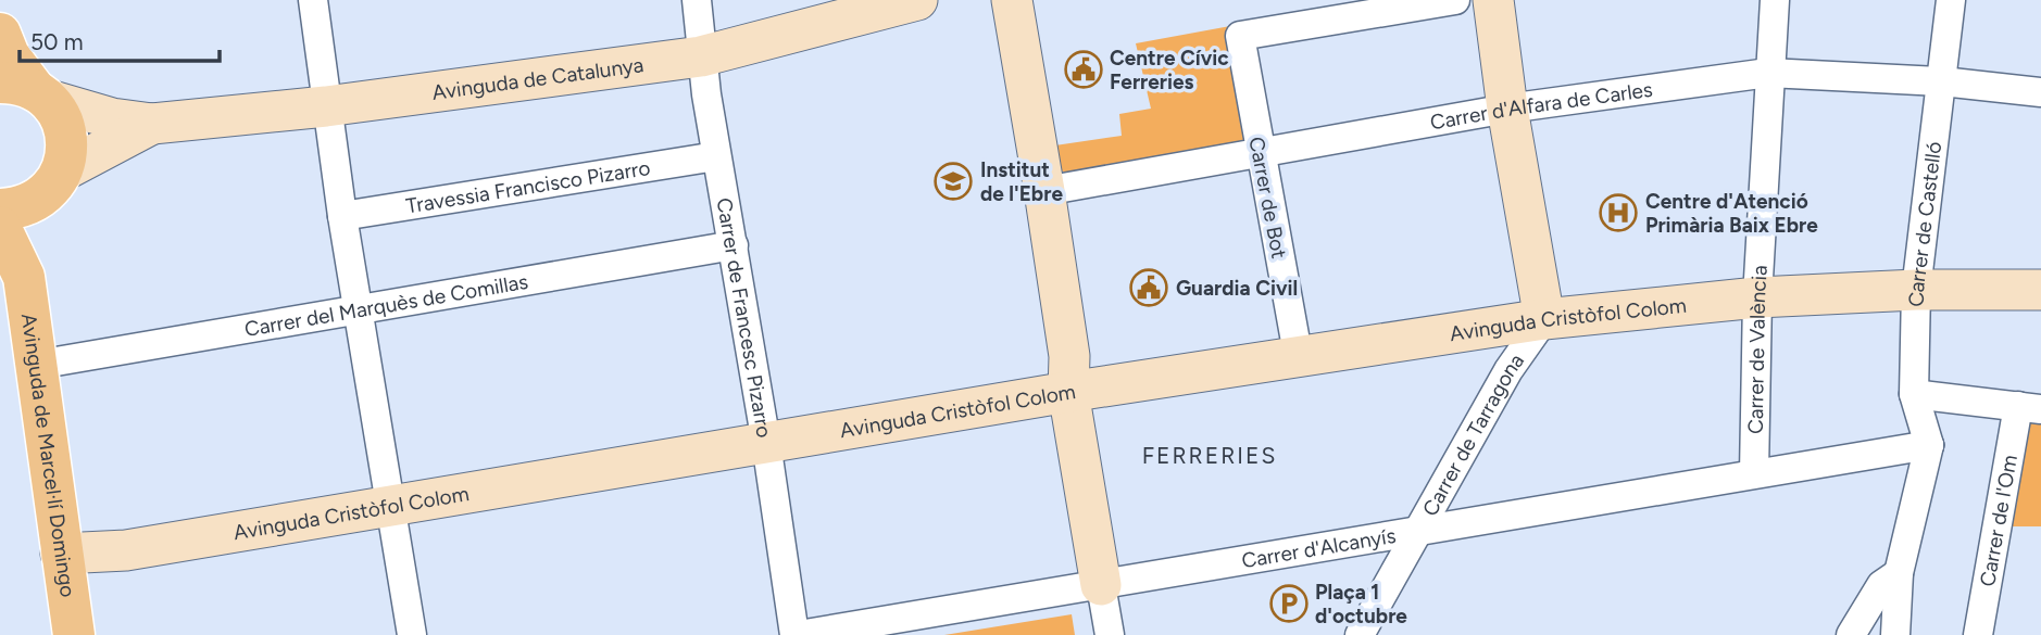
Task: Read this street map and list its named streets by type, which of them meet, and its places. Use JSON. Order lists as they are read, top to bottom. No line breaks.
{"streets":{"main road":["Avinguda de Marcel·lí Domingo"],"street":["Avinguda de Catalunya","Carrer d'Alfara de Carles","Travessia Francisco Pizarro","Carrer de Bot","Carrer de Castelló","Carrer del Marquès de Comillas","Carrer de Francesc Pizarro","Avinguda Cristòfol Colom","Carrer de València","Carrer de Tarragona","Carrer de l'Om","Carrer d'Alcanyís"]},"crossings":[["Avinguda de Catalunya","Carrer de Francesc Pizarro"],["Carrer d'Alfara de Carles","Carrer de Bot"],["Carrer d'Alfara de Carles","Carrer de Castelló"],["Carrer d'Alfara de Carles","Carrer de València"],["Travessia Francisco Pizarro","Carrer de Francesc Pizarro"],["Carrer de Bot","Avinguda Cristòfol Colom"],["Carrer de Castelló","Avinguda Cristòfol Colom"],["Carrer de Castelló","Carrer d'Alcanyís"],["Carrer del Marquès de Comillas","Carrer de Francesc Pizarro"],["Carrer del Marquès de Comillas","Avinguda de Marcel·lí Domingo"],["Carrer de Francesc Pizarro","Avinguda Cristòfol Colom"],["Carrer de Francesc Pizarro","Carrer d'Alcanyís"],["Avinguda Cristòfol Colom","Carrer de València"],["Avinguda Cristòfol Colom","Carrer de Tarragona"],["Avinguda Cristòfol Colom","Avinguda de Marcel·lí Domingo"],["Carrer de València","Carrer d'Alcanyís"],["Carrer de Tarragona","Carrer d'Alcanyís"]],"districts":["FERRERIES"],"places":{"public building":["Centre Cívic Ferreries","Guardia Civil"],"school or university":["Institut de l'Ebre"],"hospital":["Centre d'Atenció Primària Baix Ebre"],"parking":["Plaça 1 d'octubre"]},"scale_bar":"50 m"}
